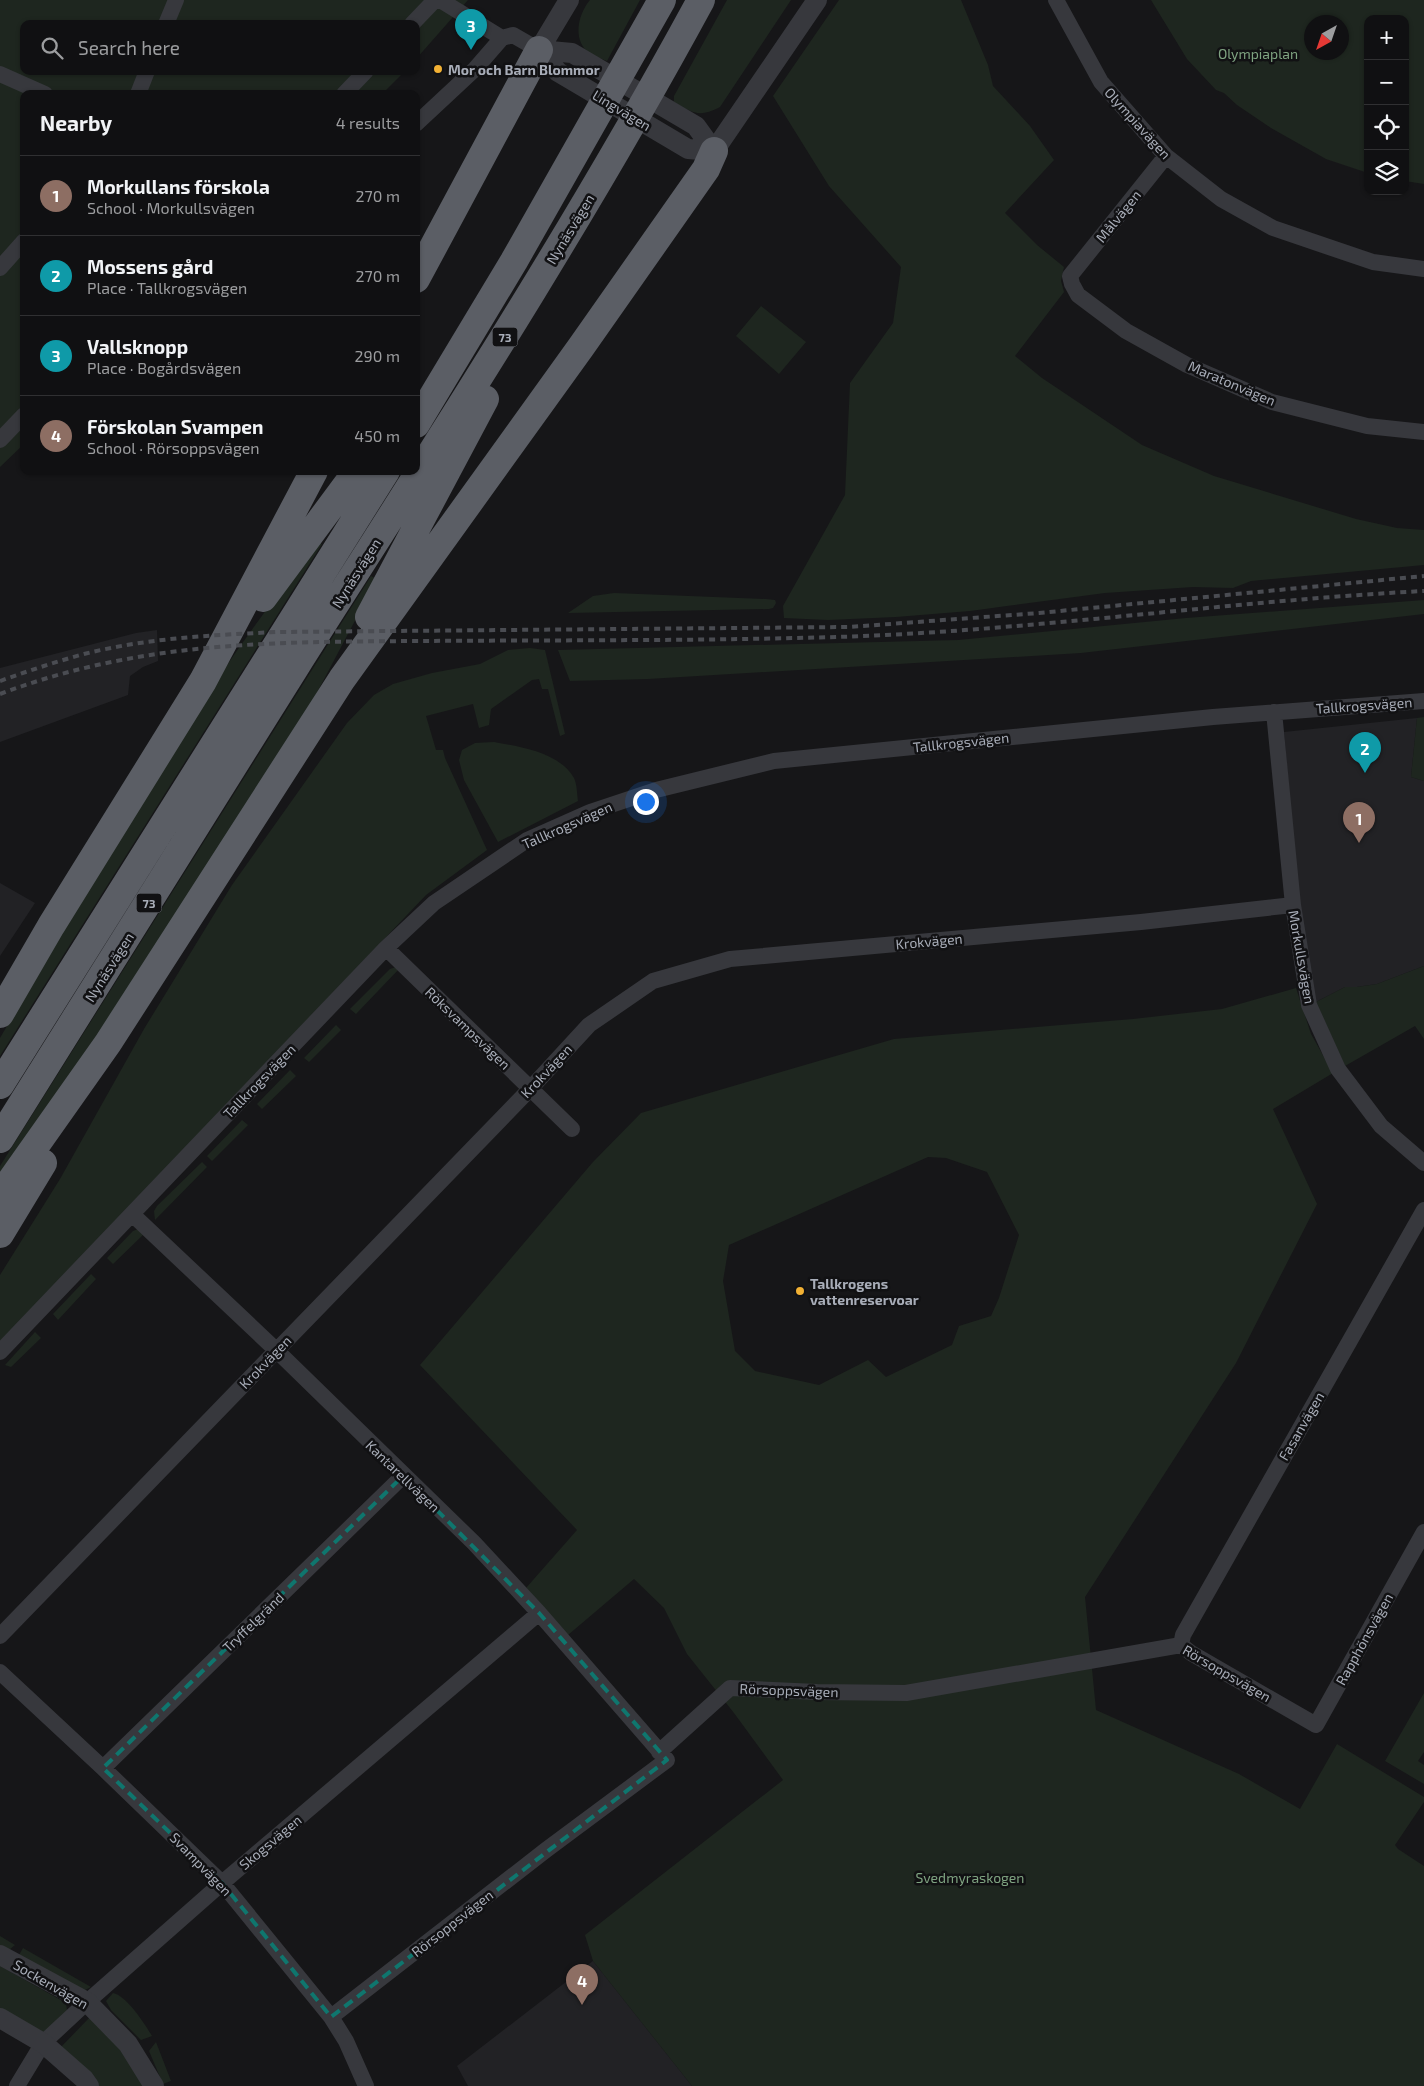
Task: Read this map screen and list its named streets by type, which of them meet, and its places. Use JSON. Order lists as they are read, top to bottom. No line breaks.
{"streets":{"highway":["Nynäsvägen","73"],"street":["Lingvägen","Olympiavägen","Målvägen","Maratonvägen","Tallkrogsvägen","Krokvägen","Morkullsvägen","Röksvampsvägen","Fasanvägen","Kantarellvägen","Tryffelgränd","Rapphönsvägen","Rörsoppsvägen","Skogsvägen","Svampvägen","Sockenvägen"]},"crossings":[["Olympiavägen","Målvägen"],["Målvägen","Maratonvägen"],["Tallkrogsvägen","Morkullsvägen"],["Tallkrogsvägen","Röksvampsvägen"],["Tallkrogsvägen","Kantarellvägen"],["Krokvägen","Morkullsvägen"],["Krokvägen","Röksvampsvägen"],["Krokvägen","Kantarellvägen"],["Fasanvägen","Rörsoppsvägen"],["Kantarellvägen","Tryffelgränd"],["Kantarellvägen","Rörsoppsvägen"],["Kantarellvägen","Skogsvägen"],["Tryffelgränd","Svampvägen"],["Rapphönsvägen","Rörsoppsvägen"],["Rörsoppsvägen","Svampvägen"],["Skogsvägen","Svampvägen"],["Skogsvägen","Sockenvägen"]],"parks":["Olympiaplan","Svedmyraskogen"],"places":["Mor och Barn Blommor","Tallkrogens vattenreservoar"],"north":"bottom left","page":{"pins":["3","2","1","4"],"map_buttons":["+","−"],"search":"Search here","heading":["Nearby","4 results"],"list":[{"mark":"1","name":"Morkullans förskola","note":"School · Morkullsvägen","value":"270 m"},{"mark":"2","name":"Mossens gård","note":"Place · Tallkrogsvägen","value":"270 m"},{"mark":"3","name":"Vallsknopp","note":"Place · Bogårdsvägen","value":"290 m"},{"mark":"4","name":"Förskolan Svampen","note":"School · Rörsoppsvägen","value":"450 m"}]}}
